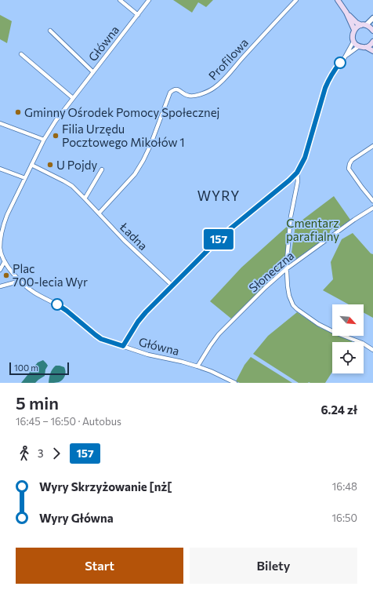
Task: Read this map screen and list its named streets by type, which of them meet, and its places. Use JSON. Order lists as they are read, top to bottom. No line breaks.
{"streets":{"street":["Główna","Profilowa","Ładna","Słoneczna"]},"crossings":[["Główna","Ładna"],["Główna","Słoneczna"],["Profilowa","Ładna"]],"districts":["WYRY"],"parks":["Cmentarz parafialny"],"places":["Gminny Ośrodek Pomocy Społecznej","Filia Urzędu Pocztowego Mikołów 1","U Pojdy","Plac 700-lecia Wyr"],"lines":["bus line 157"],"scale_bar":"100 m","north":"bottom right","page":{"on_map":"157","scale":"100 m","heading":["5 min","16:45 – 16:50 · Autobus","6.24 zł"],"legs":["3","157"],"list":[{"name":"Wyry Skrzyżowanie [nż[","value":"16:48"},{"name":"Wyry Główna","value":"16:50"}],"buttons":["Start","Bilety"]}}
